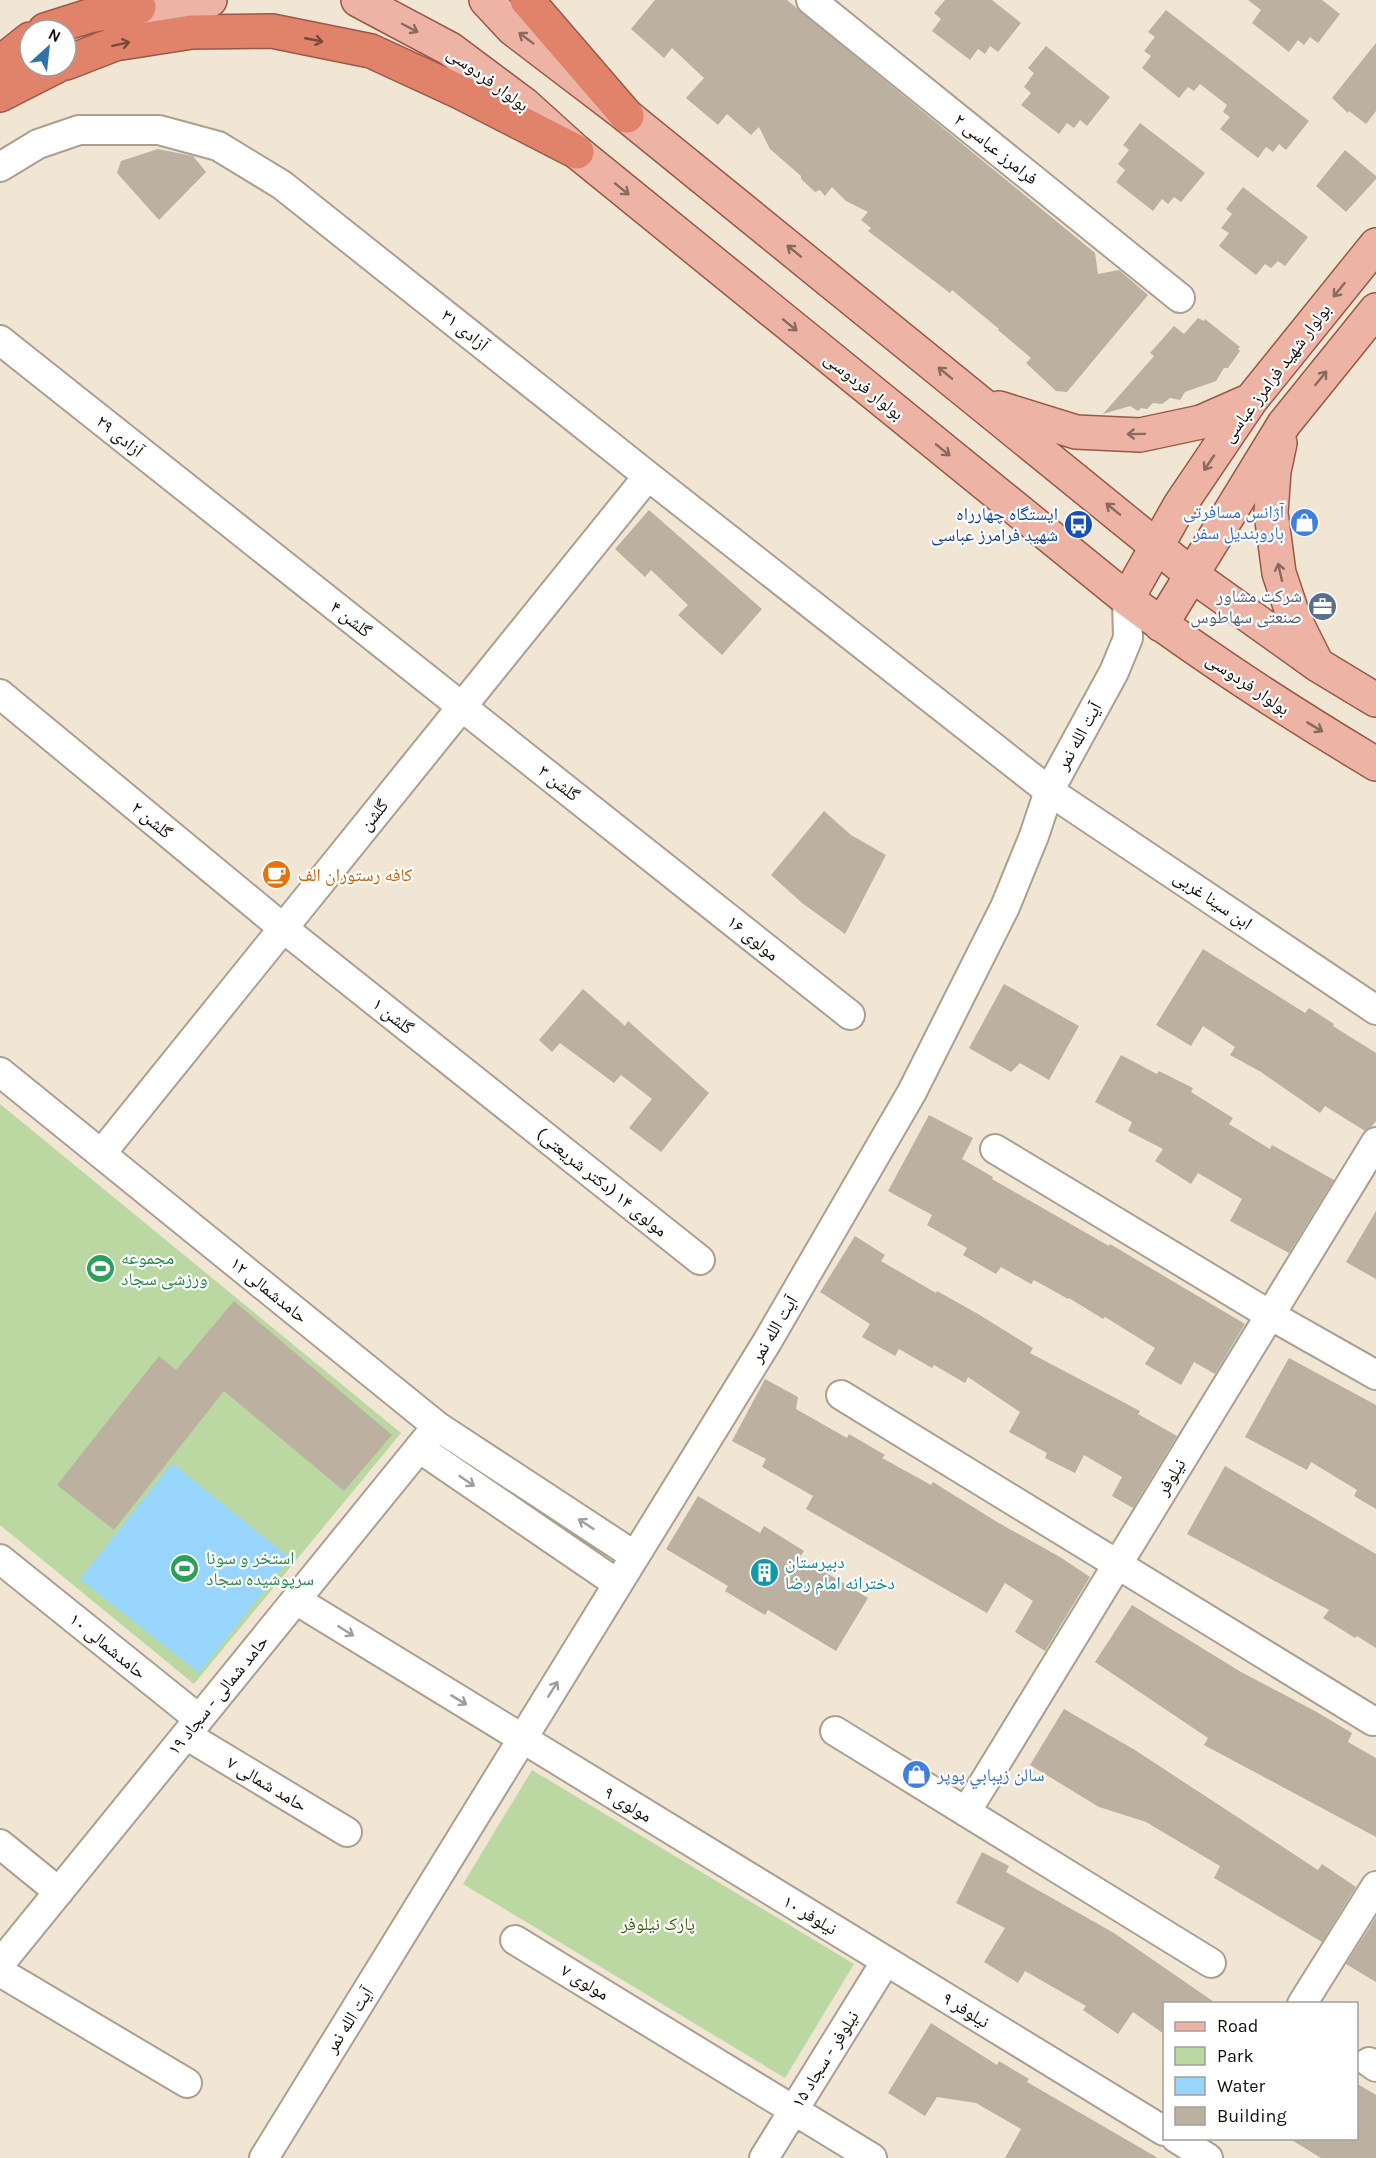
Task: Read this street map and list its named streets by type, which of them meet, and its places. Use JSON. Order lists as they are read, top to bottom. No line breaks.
{"streets":{"main road":["بولوار فردوسی","بولوار شهید فرامرز عباسی"],"street":["فرامرز عباسی ۲","آزادی ۳۱","آزادی ۲۹","گلشن ۴","آیت الله نمر","گلشن ۳","گلشن","گلشن ۲","ابن سینا غربی","مولوی ۱۶","گلشن ۱","مولوی ۱۴ (دکتر شریعتی)","حامدشمالی ۱۲","نیلوفر","حامدشمالی ۱۰","حامد شمالی - سجاد ۱۹","حامد شمالی ۷","مولوی ۹","نیلوفر ۱۰","مولوی ۷","نیلوفر ۹","نیلوفر - سجاد ۱۵"]},"crossings":[["بولوار فردوسی","بولوار شهید فرامرز عباسی"],["بولوار فردوسی","آیت الله نمر"],["آزادی ۳۱","آیت الله نمر"],["آزادی ۳۱","گلشن"],["آزادی ۳۱","ابن سینا غربی"],["بولوار شهید فرامرز عباسی","آیت الله نمر"],["آزادی ۲۹","گلشن ۴"],["گلشن ۴","گلشن ۳"],["گلشن ۴","گلشن"],["آیت الله نمر","ابن سینا غربی"],["آیت الله نمر","حامدشمالی ۱۲"],["آیت الله نمر","مولوی ۹"],["گلشن ۳","گلشن"],["گلشن ۳","مولوی ۱۶"],["گلشن","گلشن ۲"],["گلشن","گلشن ۱"],["گلشن","حامدشمالی ۱۲"],["گلشن ۲","گلشن ۱"],["گلشن ۱","مولوی ۱۴ (دکتر شریعتی)"],["حامدشمالی ۱۲","حامد شمالی - سجاد ۱۹"],["حامدشمالی ۱۰","حامد شمالی - سجاد ۱۹"],["حامدشمالی ۱۰","حامد شمالی ۷"],["حامد شمالی - سجاد ۱۹","حامد شمالی ۷"],["حامد شمالی - سجاد ۱۹","مولوی ۹"],["مولوی ۹","نیلوفر ۱۰"],["نیلوفر ۱۰","نیلوفر ۹"],["نیلوفر ۱۰","نیلوفر - سجاد ۱۵"],["مولوی ۷","نیلوفر - سجاد ۱۵"],["نیلوفر ۹","نیلوفر - سجاد ۱۵"]],"parks":["پارک نیلوفر"],"places":{"shop":["آژانس مسافرتی باروبندیل سفر","سالن زيبابي پوپر"],"bus stop":["ایستگاه چهارراه شهید فرامرز عباسی"],"office":["شرکت مشاور صنعتی سهاطوس"],"cafe":["کافه رستوران الف"],"sports":["مجموعه ورزشی سجاد","استخر و سونا سرپوشیده سجاد"],"building":["دبیرستان دخترانه امام رضا"]},"legend":["Road","Park","Water","Building"],"north":"top right"}
